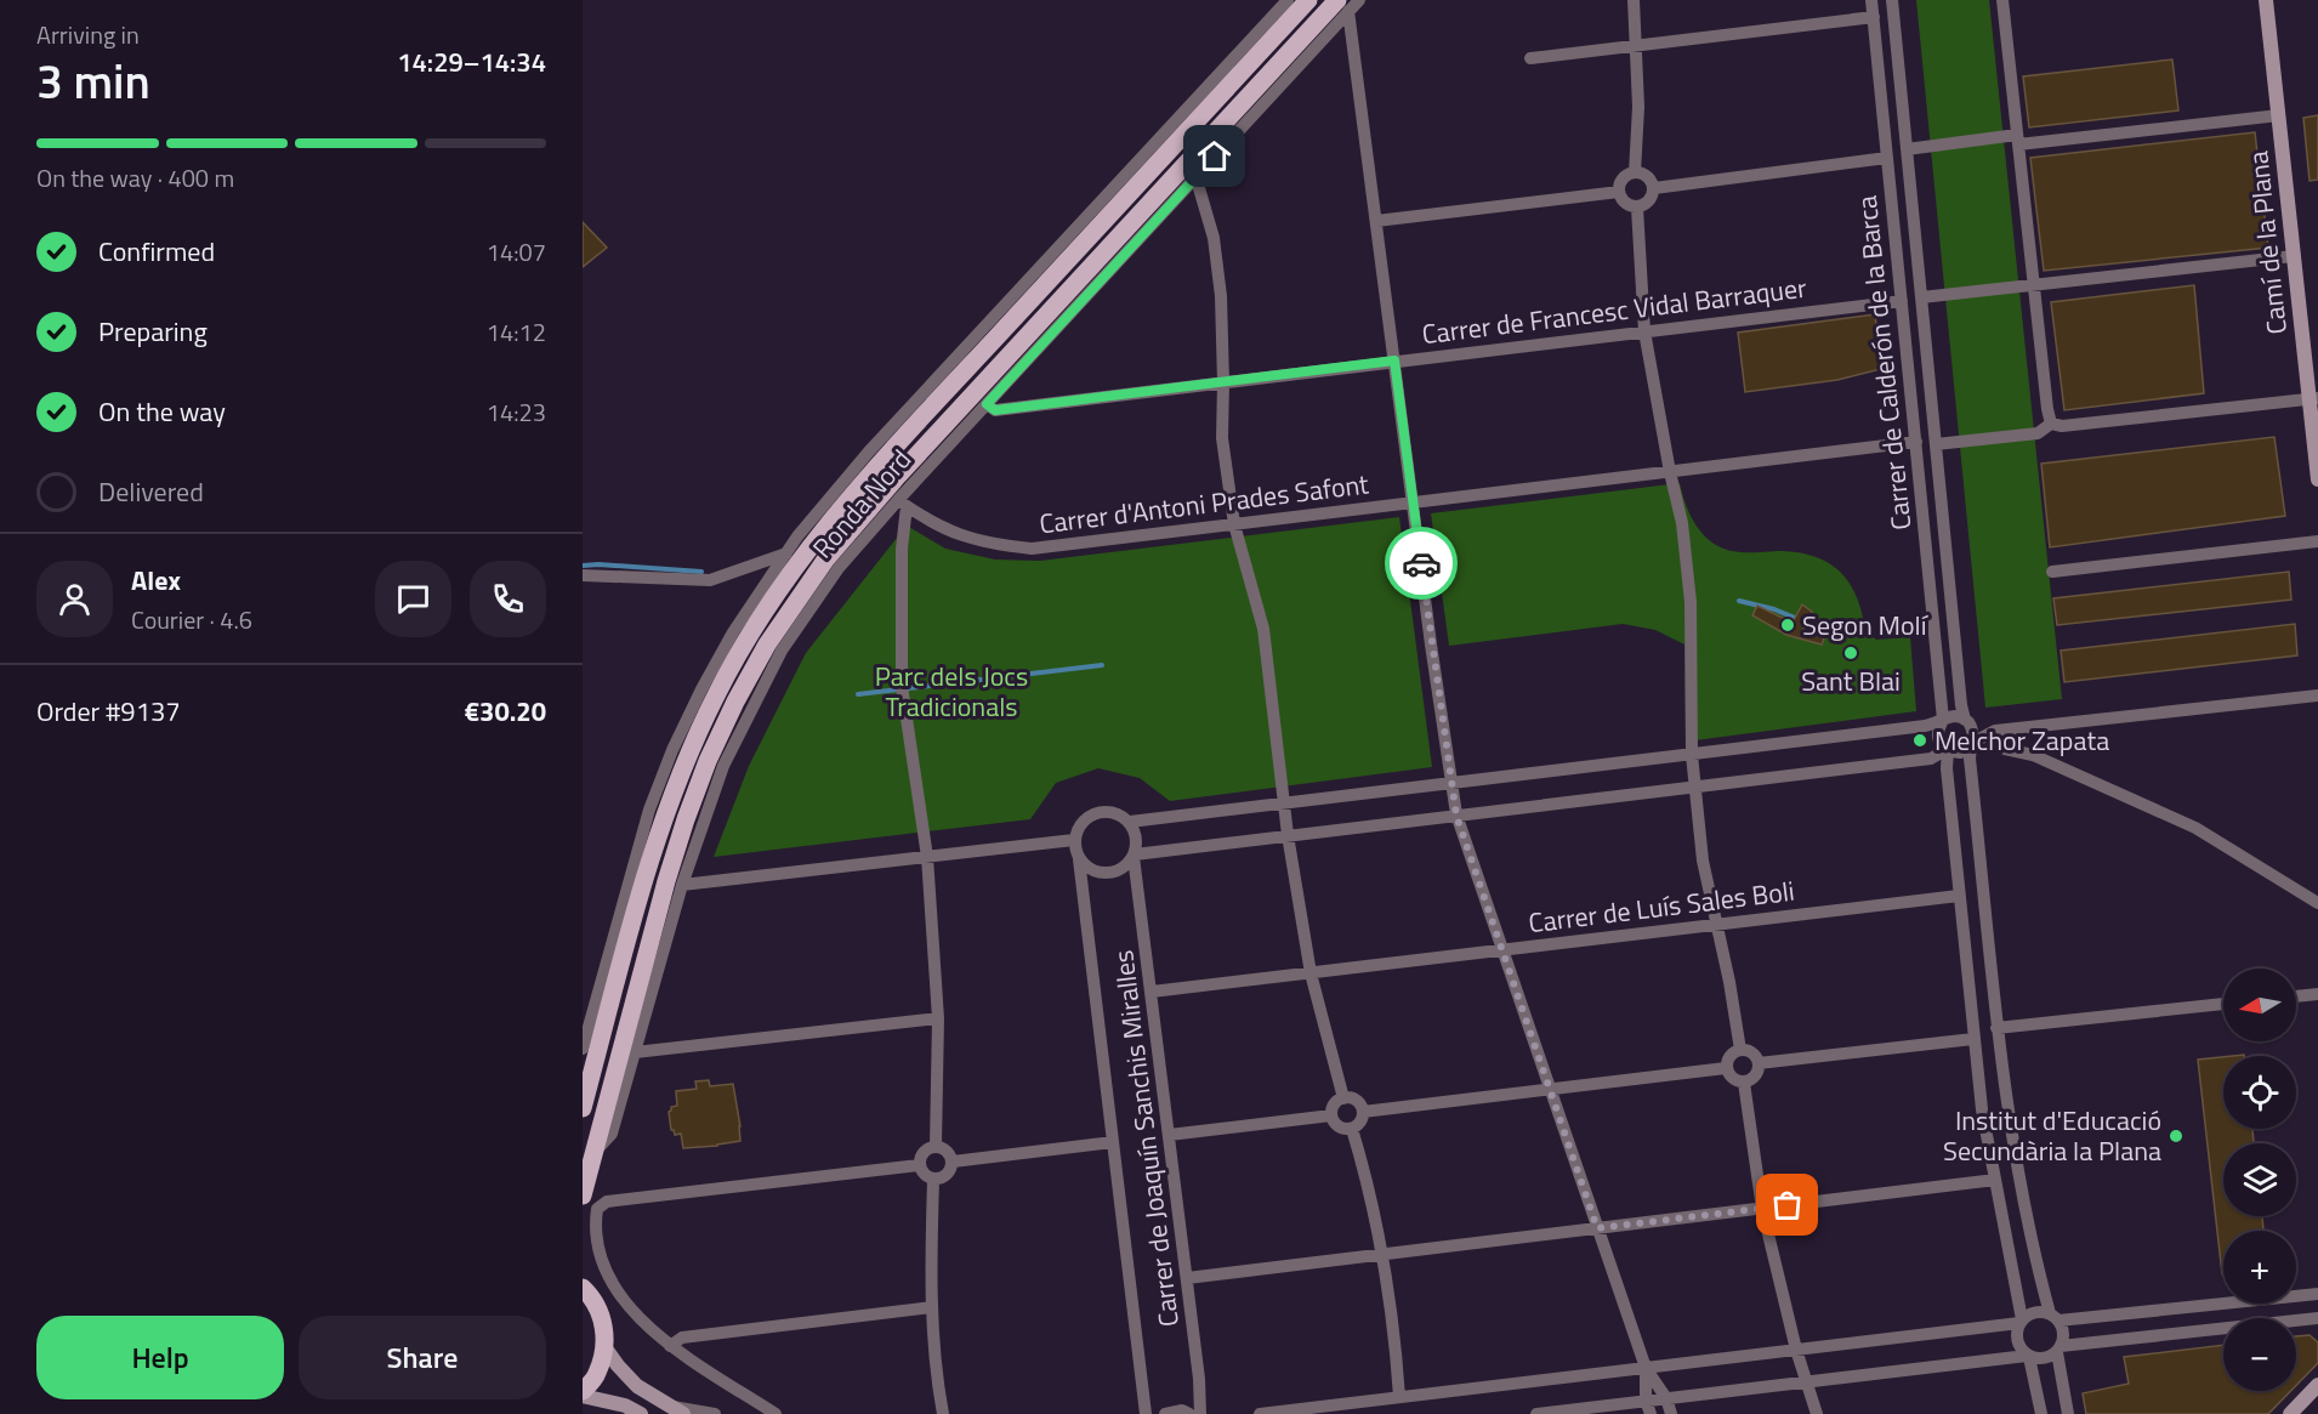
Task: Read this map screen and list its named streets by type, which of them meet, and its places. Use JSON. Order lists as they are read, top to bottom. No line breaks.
{"streets":{"main road":["Ronda Nord"],"street":["Camí de la Plana","Carrer de Francesc Vidal Barraquer","Carrer de Calderón de la Barca","Carrer d'Antoni Prades Safont","Carrer de Luís Sales Boli","Carrer de Joaquín Sanchis Miralles"]},"crossings":[["Carrer de Francesc Vidal Barraquer","Carrer de Calderón de la Barca"],["Carrer de Francesc Vidal Barraquer","Ronda Nord"],["Carrer de Calderón de la Barca","Carrer d'Antoni Prades Safont"],["Ronda Nord","Carrer d'Antoni Prades Safont"],["Carrer de Luís Sales Boli","Carrer de Joaquín Sanchis Miralles"]],"parks":["Parc dels Jocs Tradicionals"],"places":["Segon Molí","Sant Blai","Melchor Zapata","Institut d'Educació Secundària la Plana"],"north":"left","page":{"heading":["3 min","Arriving in","14:29–14:34"],"panel":["Alex","Courier · 4.6","Order #9137","€30.20"],"bar":"On the way · 400 m","list":[["Confirmed","14:07"],["Preparing","14:12"],["On the way","14:23"],"Delivered"],"map_buttons":["+","−"],"buttons":["Help","Share"]}}
